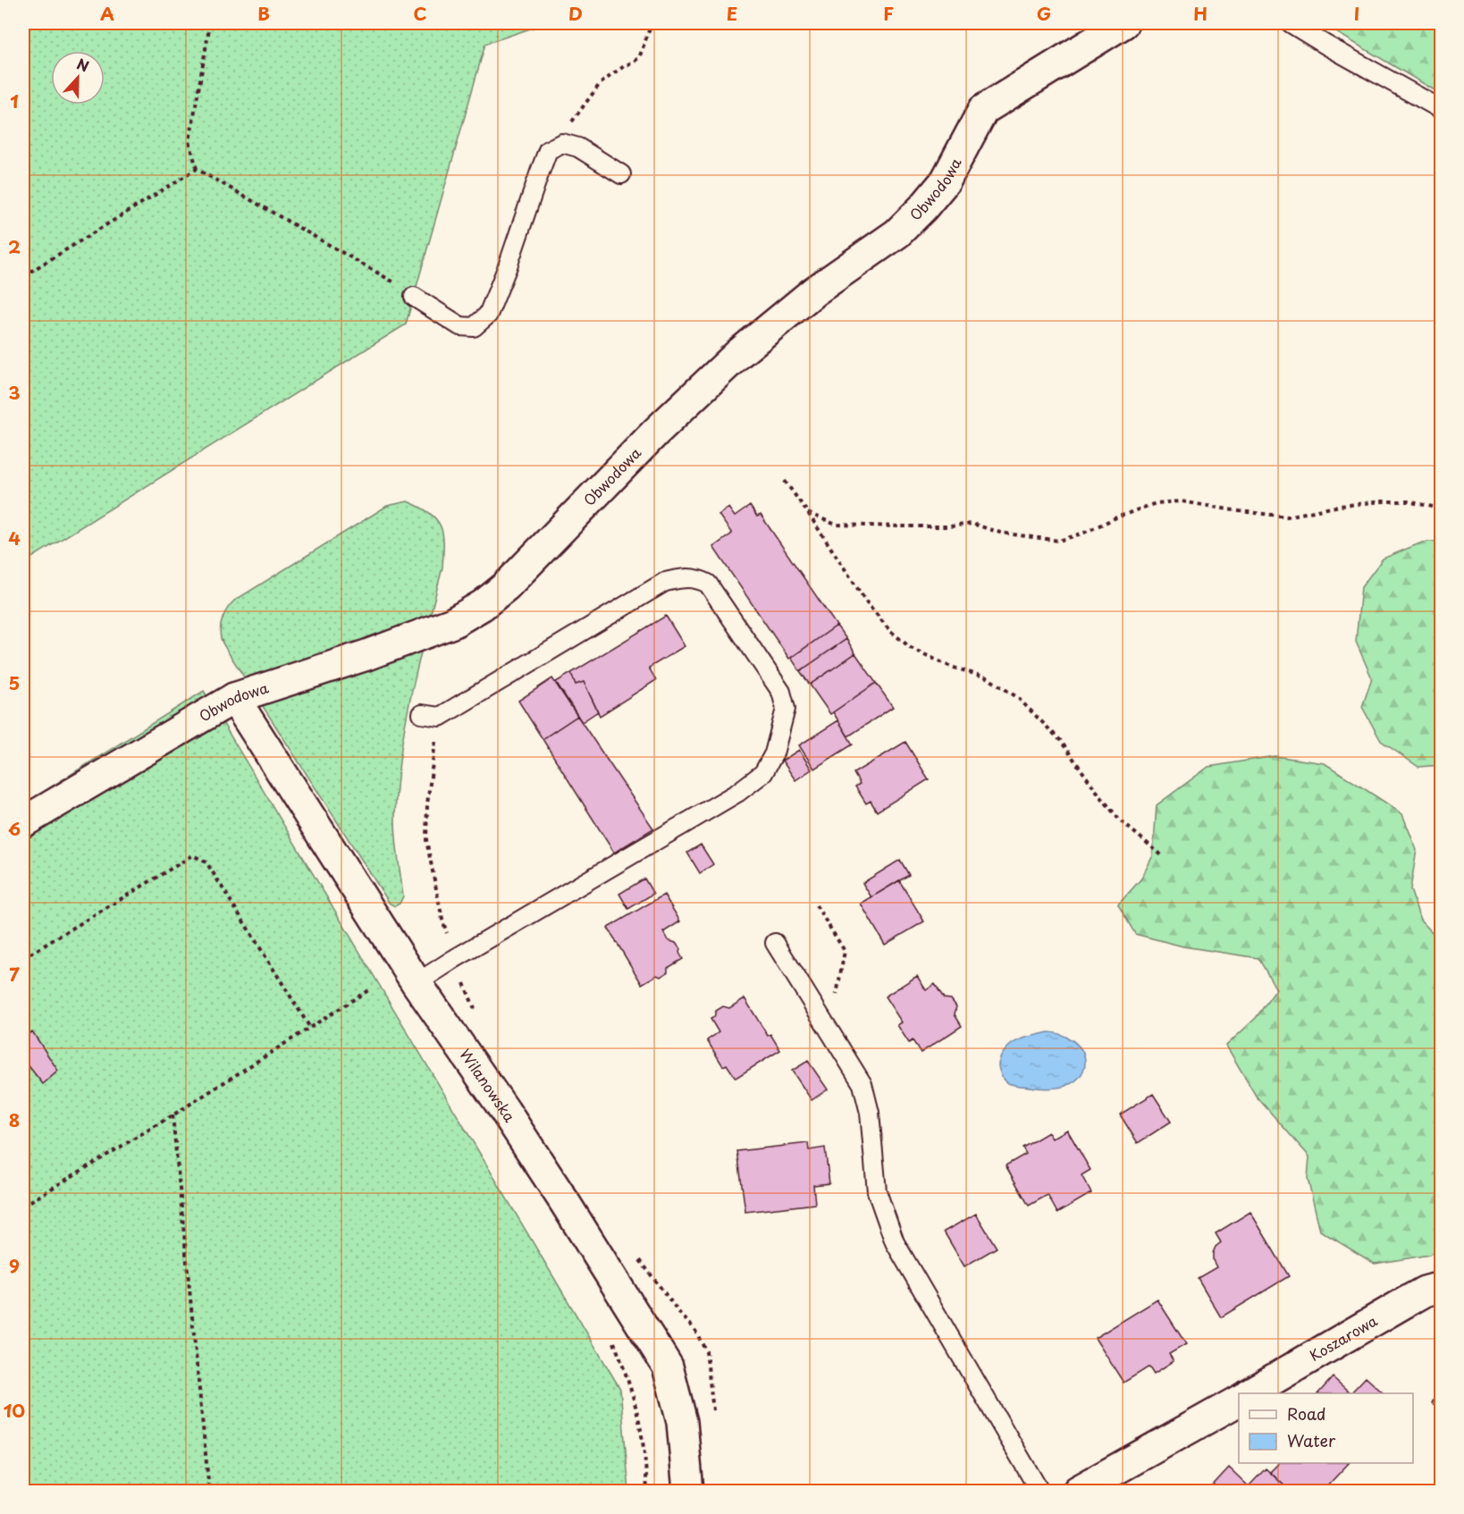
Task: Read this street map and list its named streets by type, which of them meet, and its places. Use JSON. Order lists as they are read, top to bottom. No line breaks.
{"streets":{"main road":["Obwodowa","Wilanowska","Koszarowa"]},"crossings":[["Obwodowa","Wilanowska"]],"legend":["Road","Water"],"north":"top","grid":{"columns":["A","B","C","D","E","F","G","H","I"],"rows":["1","2","3","4","5","6","7","8","9","10"]}}
